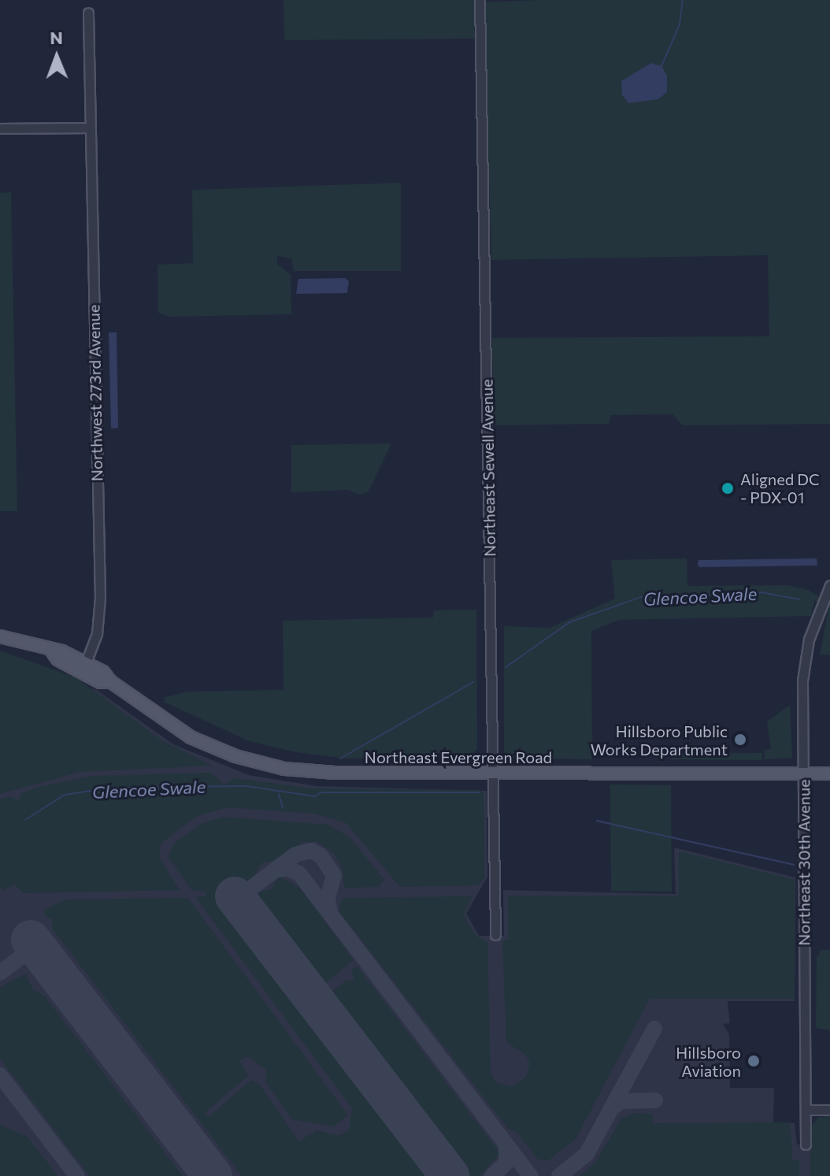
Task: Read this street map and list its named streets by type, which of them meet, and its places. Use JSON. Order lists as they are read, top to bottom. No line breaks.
{"streets":{"main road":["Northeast Evergreen Road"],"street":["Northwest 273rd Avenue","Northeast Sewell Avenue","Northeast 30th Avenue"]},"crossings":[["Northwest 273rd Avenue","Northeast Evergreen Road"],["Northeast Sewell Avenue","Northeast Evergreen Road"],["Northeast Evergreen Road","Northeast 30th Avenue"]],"water":["Glencoe Swale"],"places":["Aligned DC - PDX-01","Hillsboro Public Works Department","Hillsboro Aviation"],"north":"top"}
